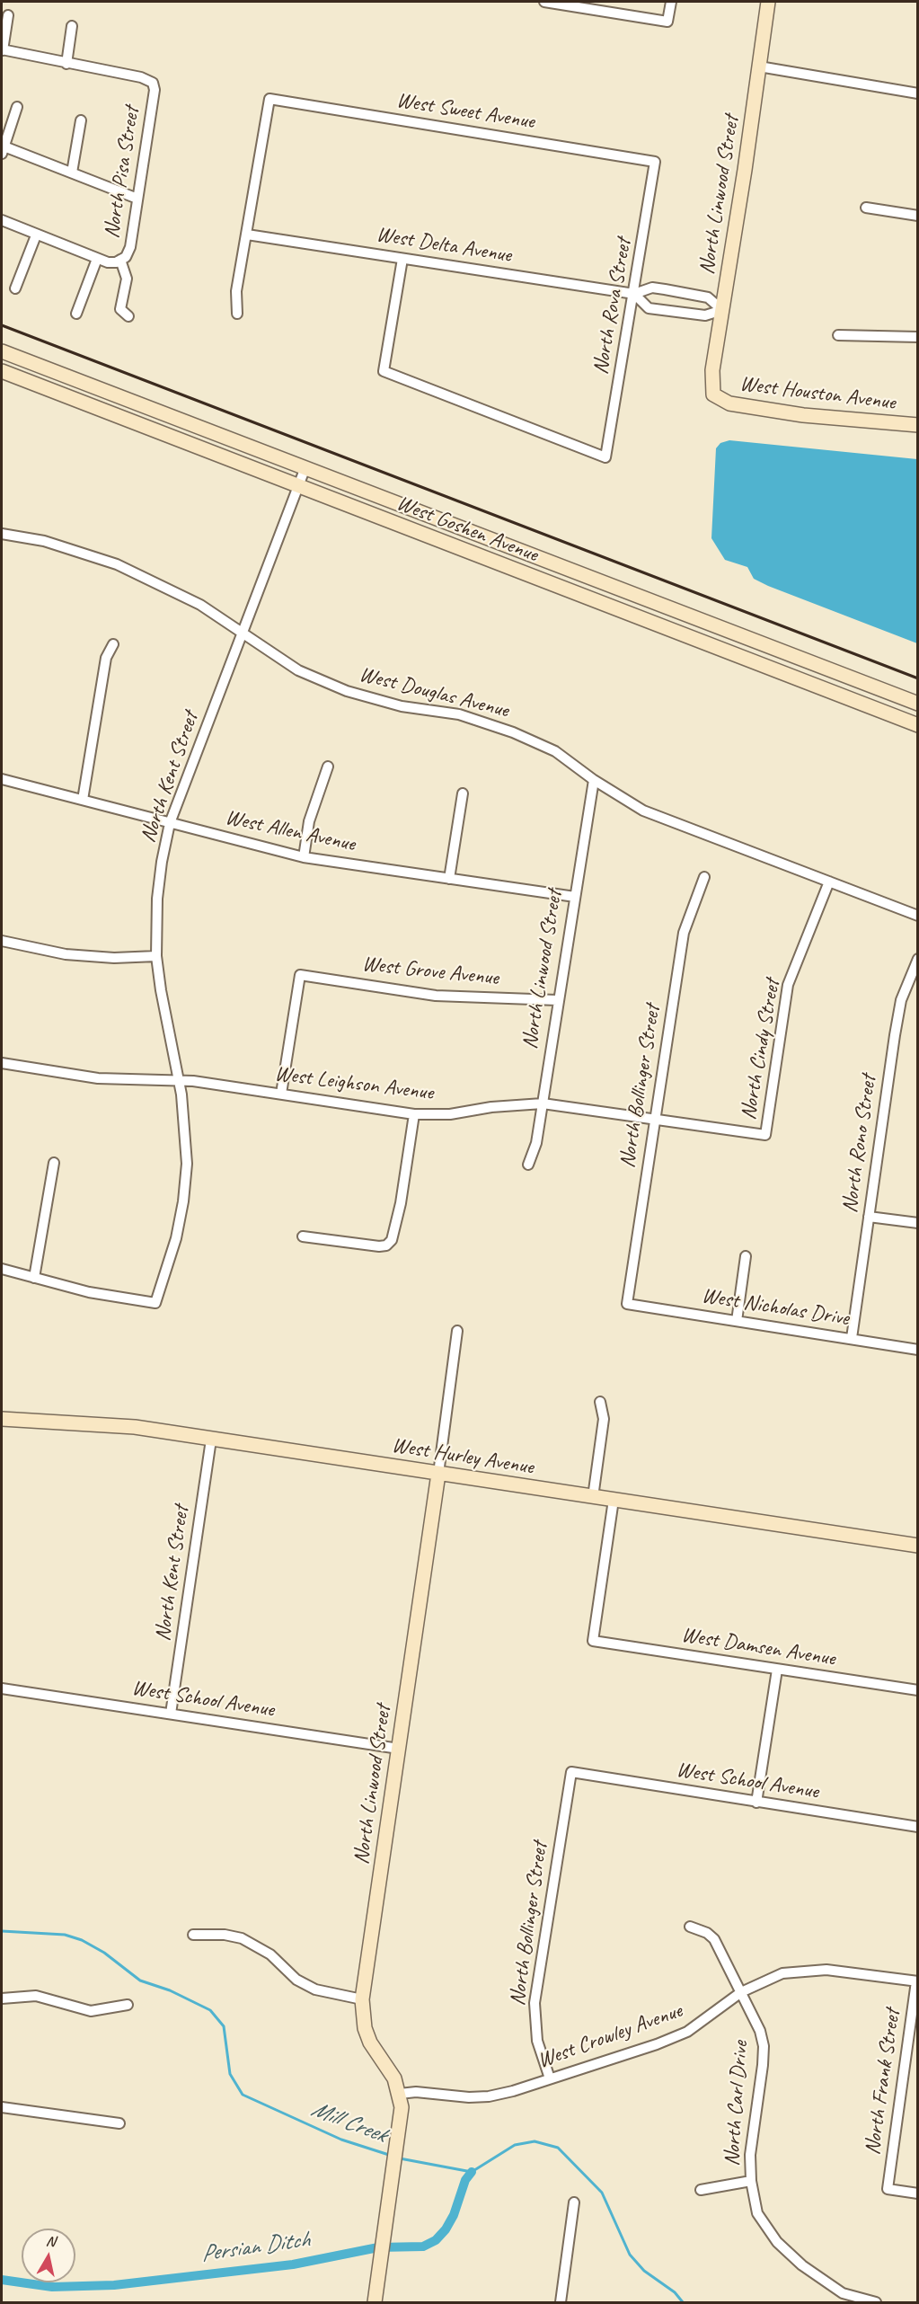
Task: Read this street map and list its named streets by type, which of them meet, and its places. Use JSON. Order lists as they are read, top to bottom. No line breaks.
{"streets":{"street":["West Sweet Avenue","North Pisa Street","North Linwood Street","West Delta Avenue","North Rova Street","West Houston Avenue","West Goshen Avenue","West Douglas Avenue","North Kent Street","West Allen Avenue","West Grove Avenue","North Cindy Street","West Leighson Avenue","North Bollinger Street","North Rono Street","West Nicholas Drive","West Hurley Avenue","West Damsen Avenue","West School Avenue","West Crowley Avenue","North Frank Street","North Carl Drive"]},"crossings":[["West Sweet Avenue","West Delta Avenue"],["West Sweet Avenue","North Rova Street"],["North Linwood Street","West Delta Avenue"],["North Linwood Street","West Houston Avenue"],["North Linwood Street","West Douglas Avenue"],["North Linwood Street","West Allen Avenue"],["North Linwood Street","West Grove Avenue"],["North Linwood Street","West Leighson Avenue"],["North Linwood Street","West Hurley Avenue"],["North Linwood Street","West School Avenue"],["North Linwood Street","West Crowley Avenue"],["West Delta Avenue","North Rova Street"],["West Goshen Avenue","North Kent Street"],["West Douglas Avenue","North Kent Street"],["West Douglas Avenue","North Cindy Street"],["North Kent Street","West Allen Avenue"],["North Kent Street","West Leighson Avenue"],["North Kent Street","West Hurley Avenue"],["North Kent Street","West School Avenue"],["West Grove Avenue","West Leighson Avenue"],["North Cindy Street","West Leighson Avenue"],["West Leighson Avenue","North Bollinger Street"],["North Bollinger Street","West Nicholas Drive"],["North Bollinger Street","West School Avenue"],["North Bollinger Street","West Crowley Avenue"],["North Rono Street","West Nicholas Drive"],["West Hurley Avenue","West Damsen Avenue"],["West Crowley Avenue","North Frank Street"],["West Crowley Avenue","North Carl Drive"]],"water":["Mill Creek","Persian Ditch"],"north":"top"}
